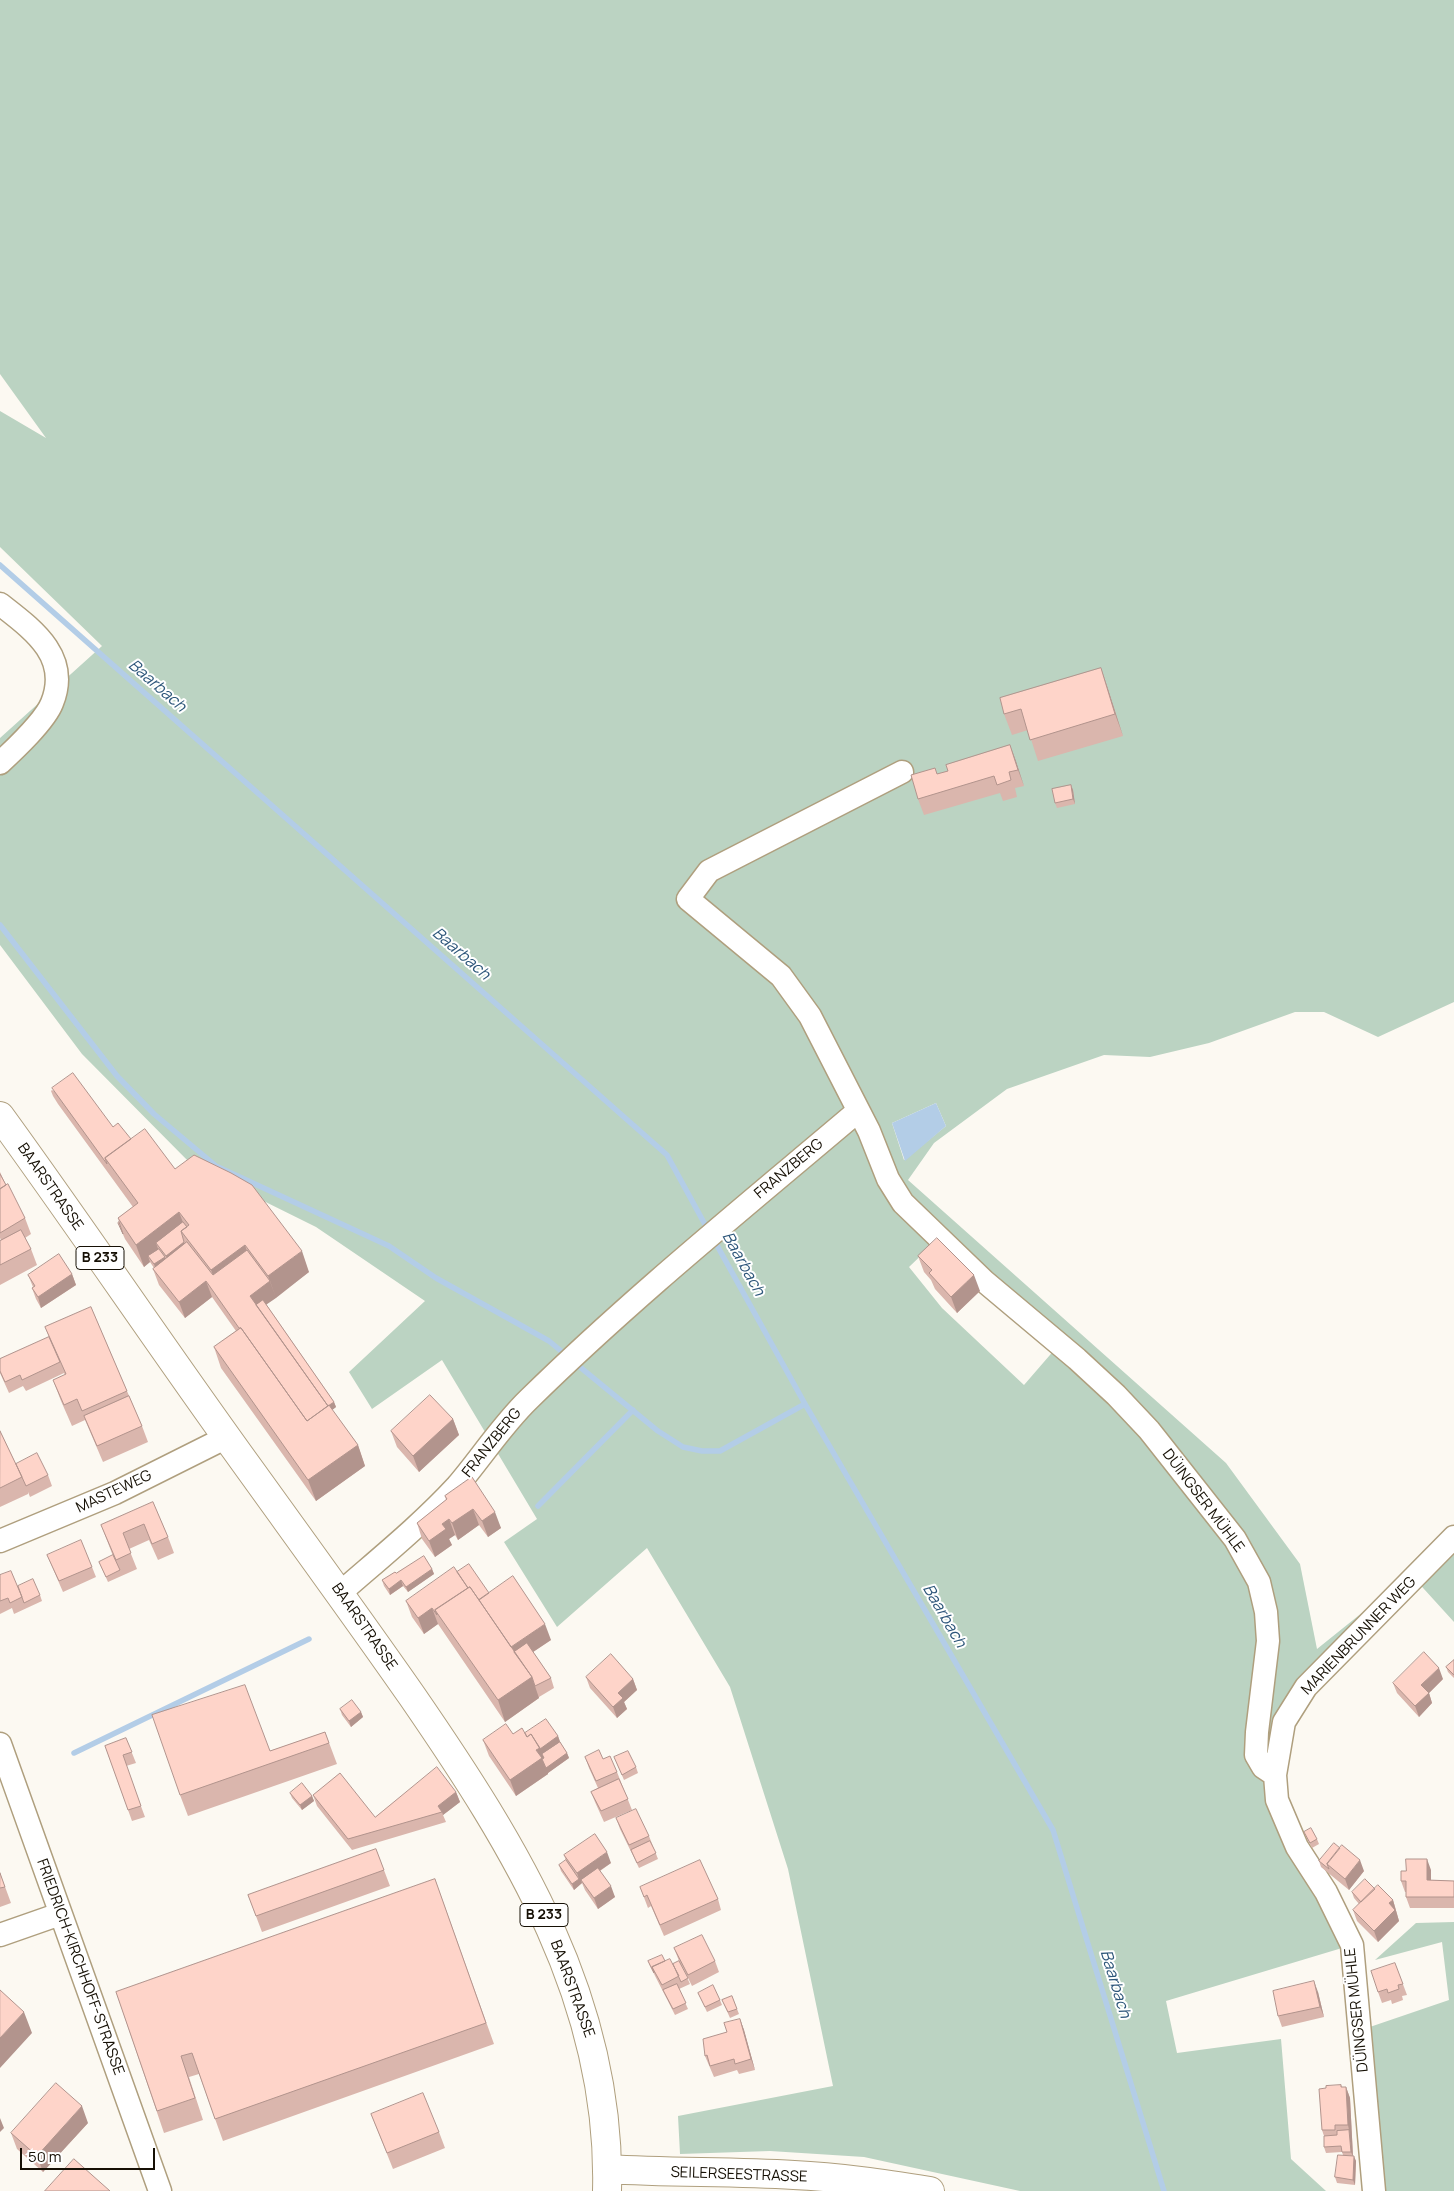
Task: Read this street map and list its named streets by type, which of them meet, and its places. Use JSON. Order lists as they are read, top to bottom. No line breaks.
{"streets":{"main road":["BAARSTRASSE","B 233","SEILERSEESTRASSE"],"street":["FRANZBERG","MASTEWEG","DÜINGSER MÜHLE","MARIENBRUNNER WEG","FRIEDRICH-KIRCHHOFF-STRASSE"]},"crossings":[["FRANZBERG","BAARSTRASSE"],["FRANZBERG","DÜINGSER MÜHLE"],["BAARSTRASSE","MASTEWEG"],["BAARSTRASSE","SEILERSEESTRASSE"],["DÜINGSER MÜHLE","MARIENBRUNNER WEG"]],"water":["Baarbach"],"scale_bar":"50 m"}
